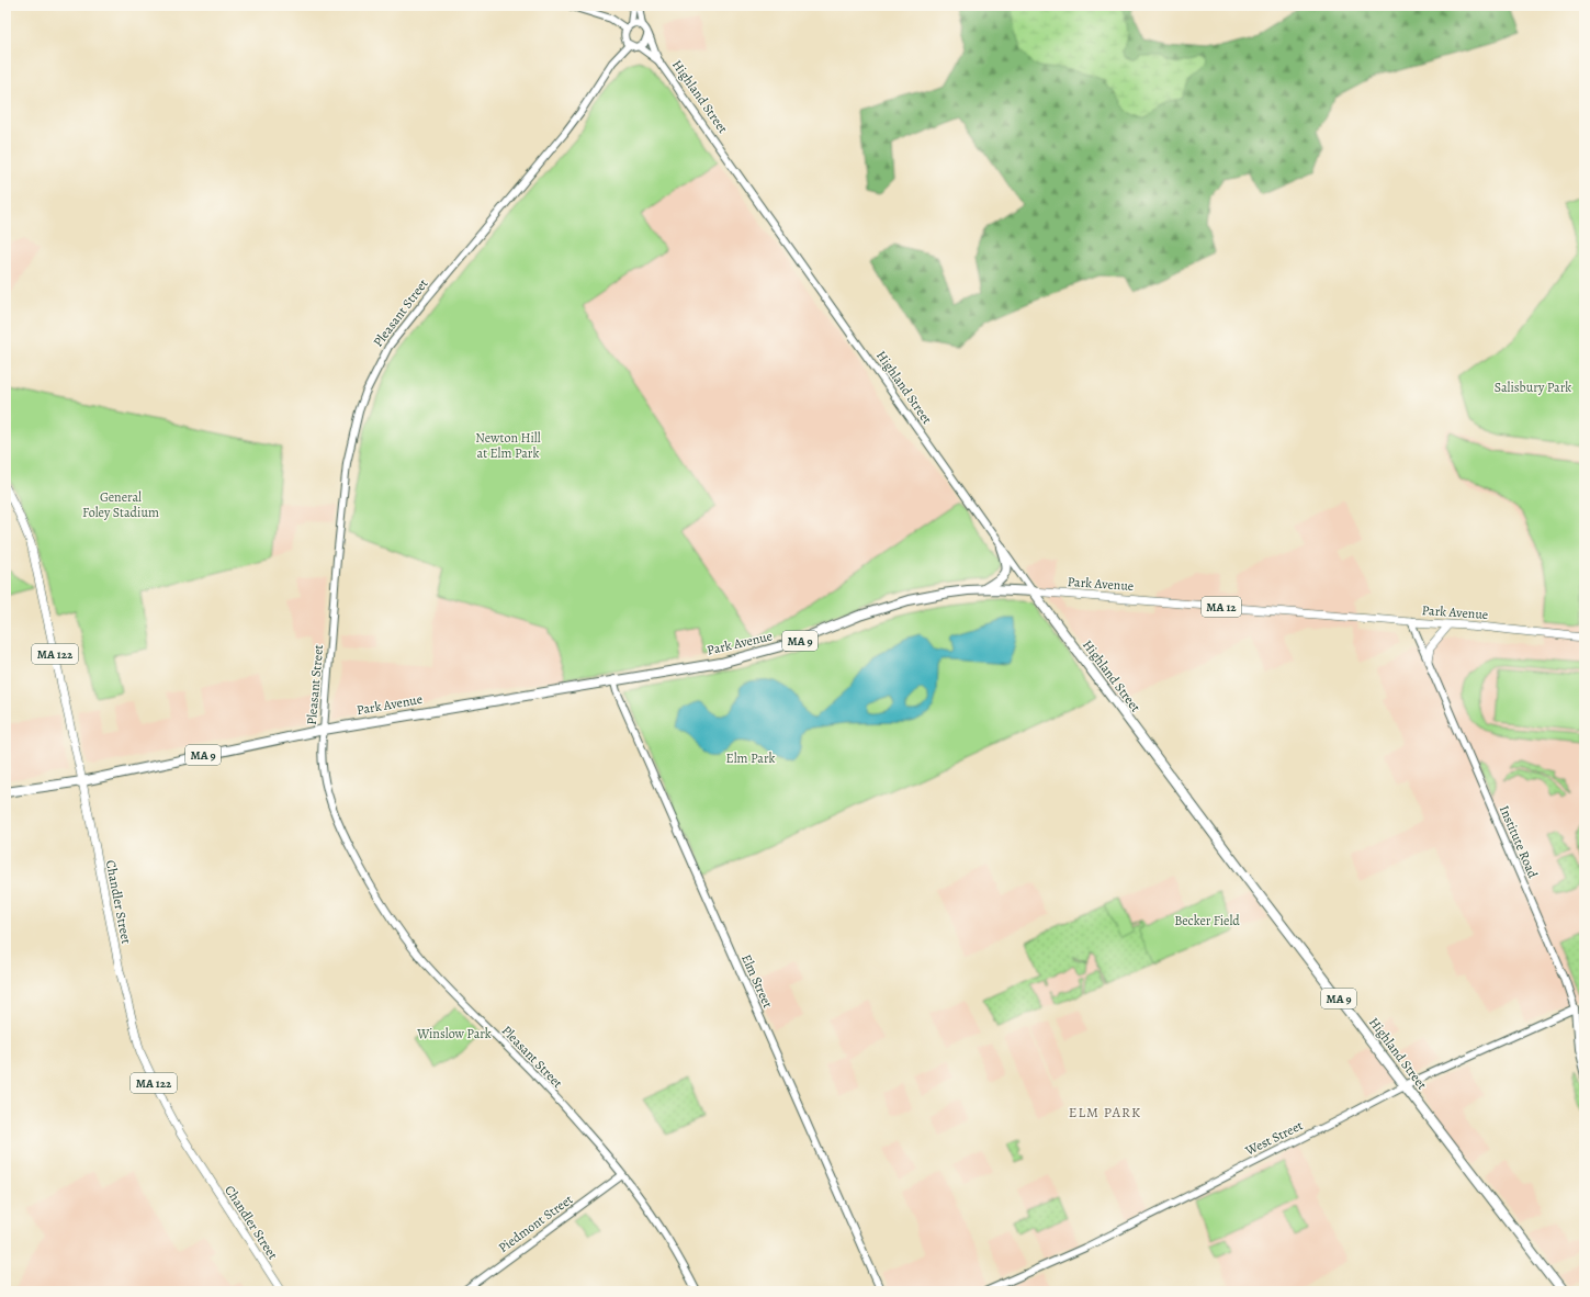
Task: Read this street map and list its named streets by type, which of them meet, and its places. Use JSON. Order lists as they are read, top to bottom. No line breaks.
{"streets":{"highway":["Highland Street","Park Avenue","MA 9"],"main road":["Pleasant Street","MA 12","MA 122","Institute Road","Chandler Street","Elm Street","West Street","Piedmont Street"]},"crossings":[["Highland Street","Pleasant Street"],["Highland Street","Park Avenue"],["Highland Street","West Street"],["Pleasant Street","Park Avenue"],["Pleasant Street","Piedmont Street"],["Park Avenue","Institute Road"],["Park Avenue","Chandler Street"],["Park Avenue","Elm Street"],["Institute Road","West Street"]],"districts":["ELM PARK"],"parks":["Salisbury Park","Newton Hill at Elm Park","General Foley Stadium","Elm Park","Becker Field","Winslow Park"]}
